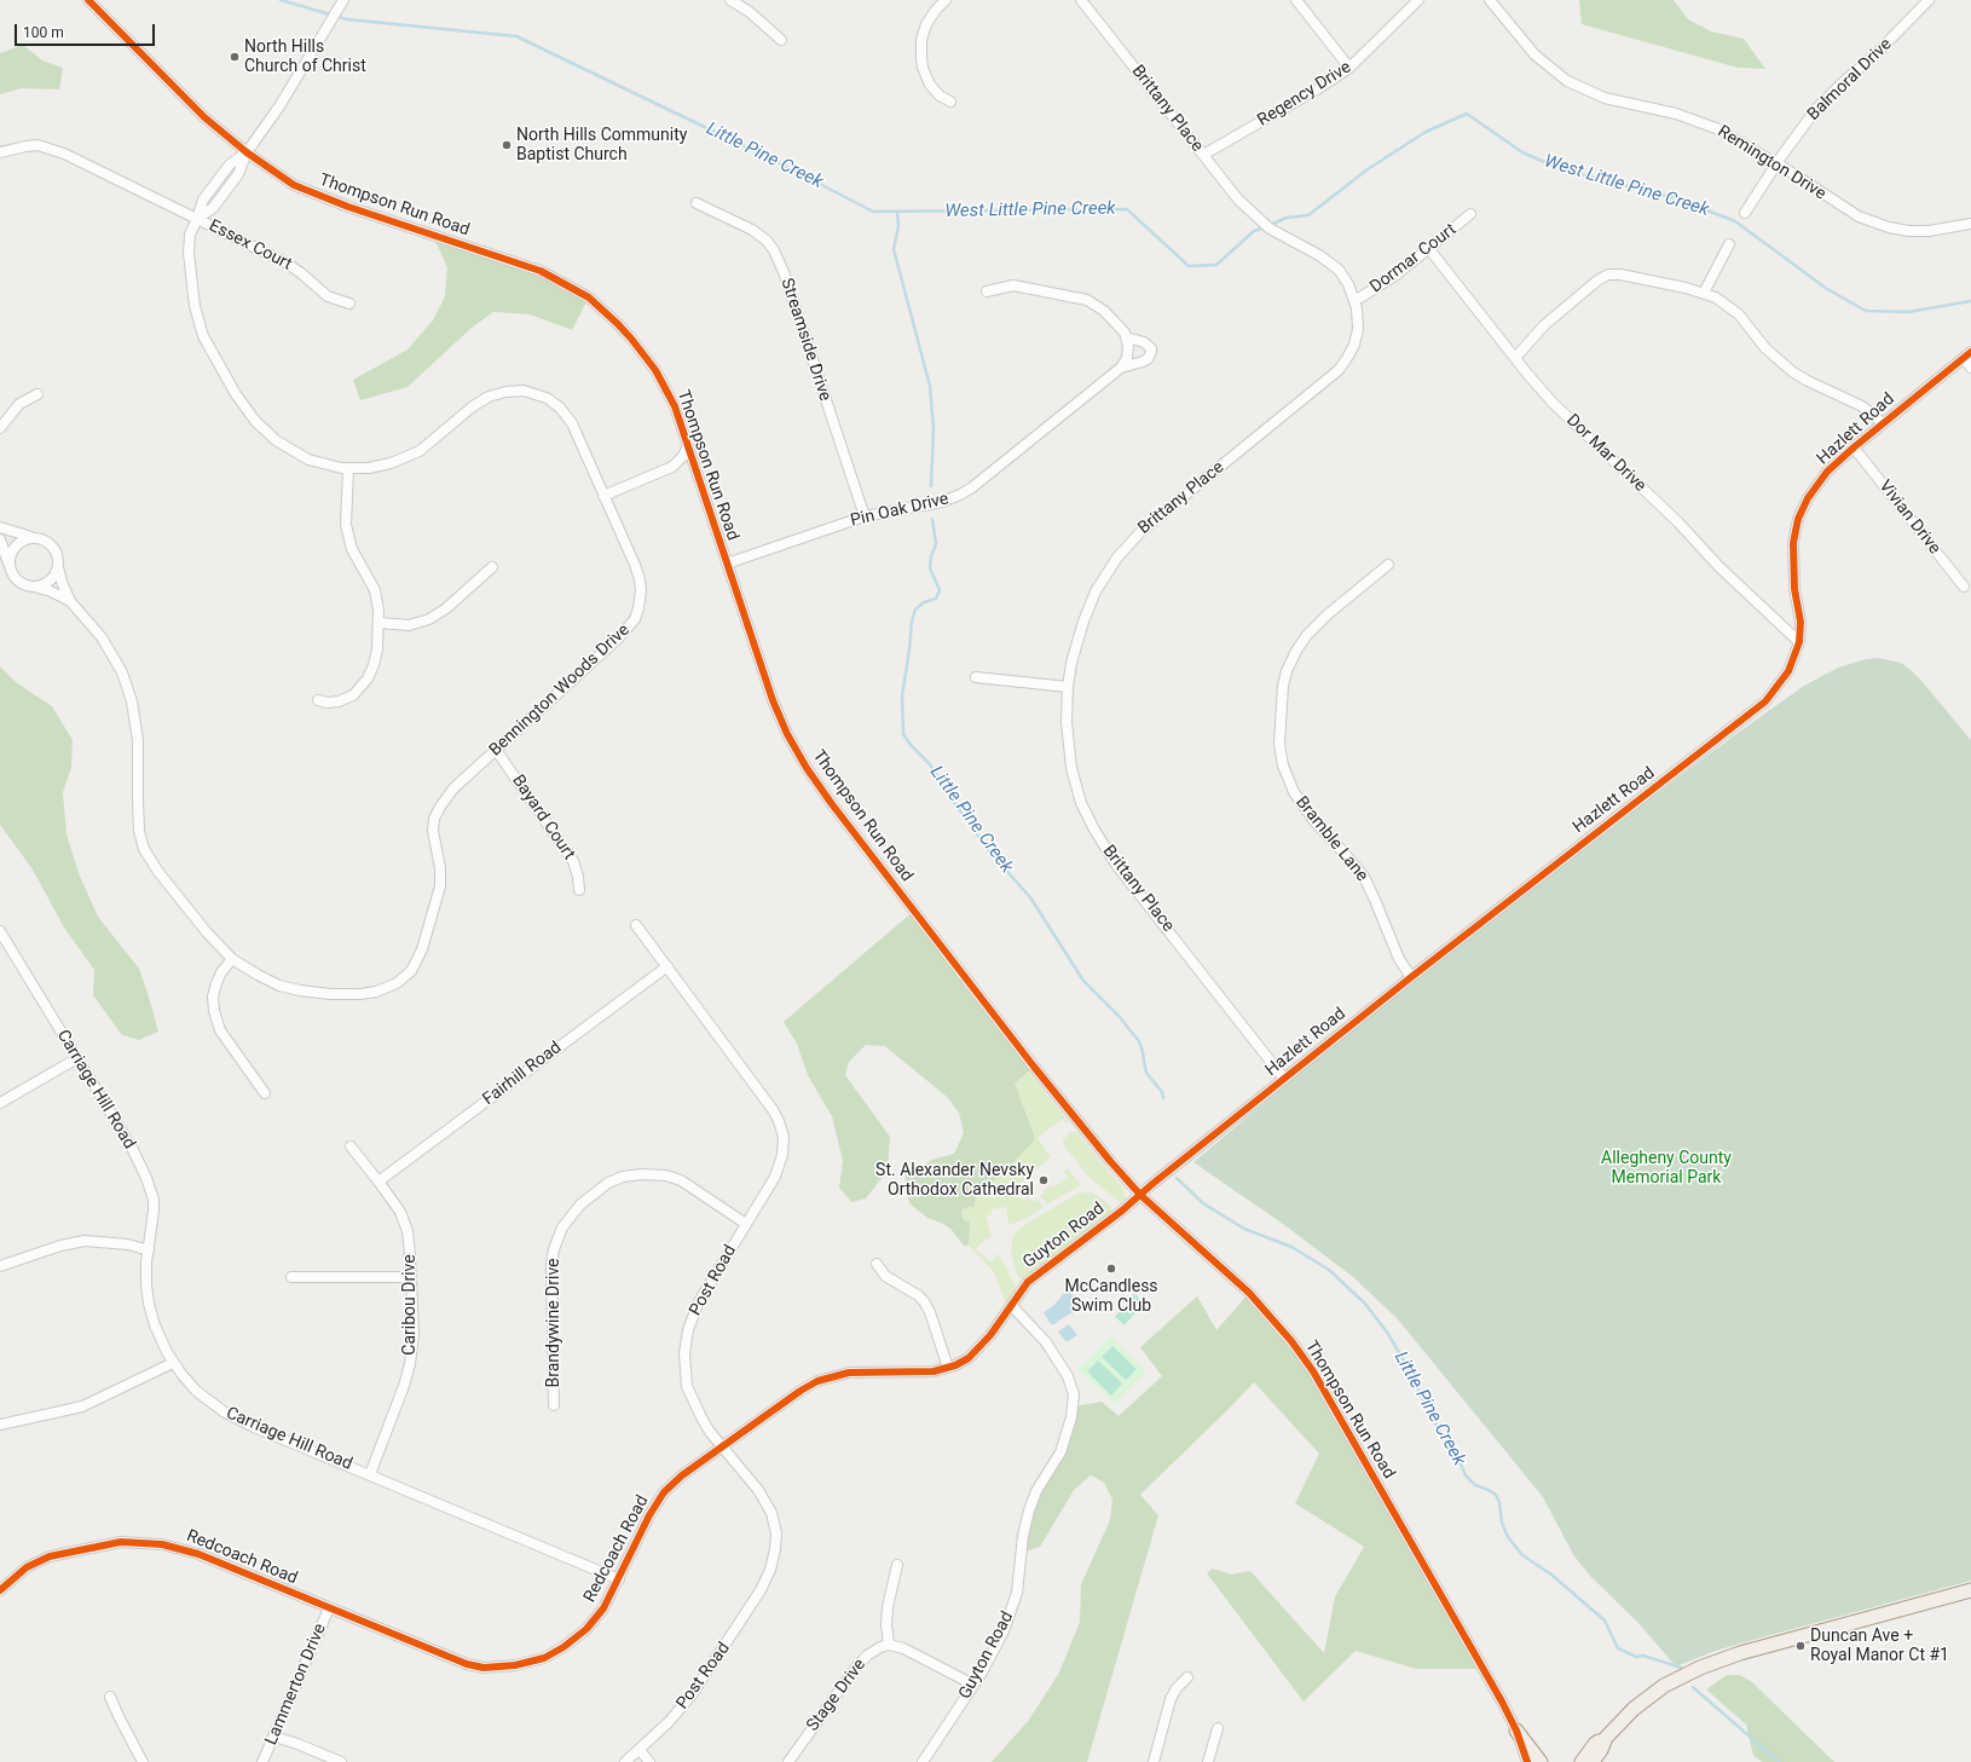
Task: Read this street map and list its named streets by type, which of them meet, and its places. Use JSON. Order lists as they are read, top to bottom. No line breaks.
{"streets":{"street":["Balmoral Drive","Regency Drive","Brittany Place","Remington Drive","Thompson Run Road","Essex Court","Dormar Court","Streamside Drive","Hazlett Road","Dor Mar Drive","Pin Oak Drive","Vivian Drive","Bennington Woods Drive","Bayard Court","Bramble Lane","Fairhill Road","Carriage Hill Road","Guyton Road","Post Road","Caribou Drive","Brandywine Drive","Redcoach Road","Lammerton Drive","Stage Drive"]},"crossings":[["Balmoral Drive","Remington Drive"],["Regency Drive","Brittany Place"],["Brittany Place","Dormar Court"],["Brittany Place","Hazlett Road"],["Thompson Run Road","Hazlett Road"],["Thompson Run Road","Pin Oak Drive"],["Thompson Run Road","Bennington Woods Drive"],["Thompson Run Road","Guyton Road"],["Essex Court","Bennington Woods Drive"],["Dormar Court","Dor Mar Drive"],["Streamside Drive","Pin Oak Drive"],["Hazlett Road","Dor Mar Drive"],["Hazlett Road","Vivian Drive"],["Hazlett Road","Bramble Lane"],["Hazlett Road","Guyton Road"],["Bennington Woods Drive","Bayard Court"],["Fairhill Road","Post Road"],["Fairhill Road","Caribou Drive"],["Carriage Hill Road","Caribou Drive"],["Carriage Hill Road","Redcoach Road"],["Guyton Road","Redcoach Road"],["Post Road","Brandywine Drive"],["Post Road","Redcoach Road"],["Redcoach Road","Lammerton Drive"]],"water":["Little Pine Creek","West Little Pine Creek"],"parks":["Allegheny County Memorial Park"],"places":["North Hills Church of Christ","North Hills Community Baptist Church","St. Alexander Nevsky Orthodox Cathedral","McCandless Swim Club","Duncan Ave + Royal Manor Ct #1"],"scale_bar":"100 m"}
